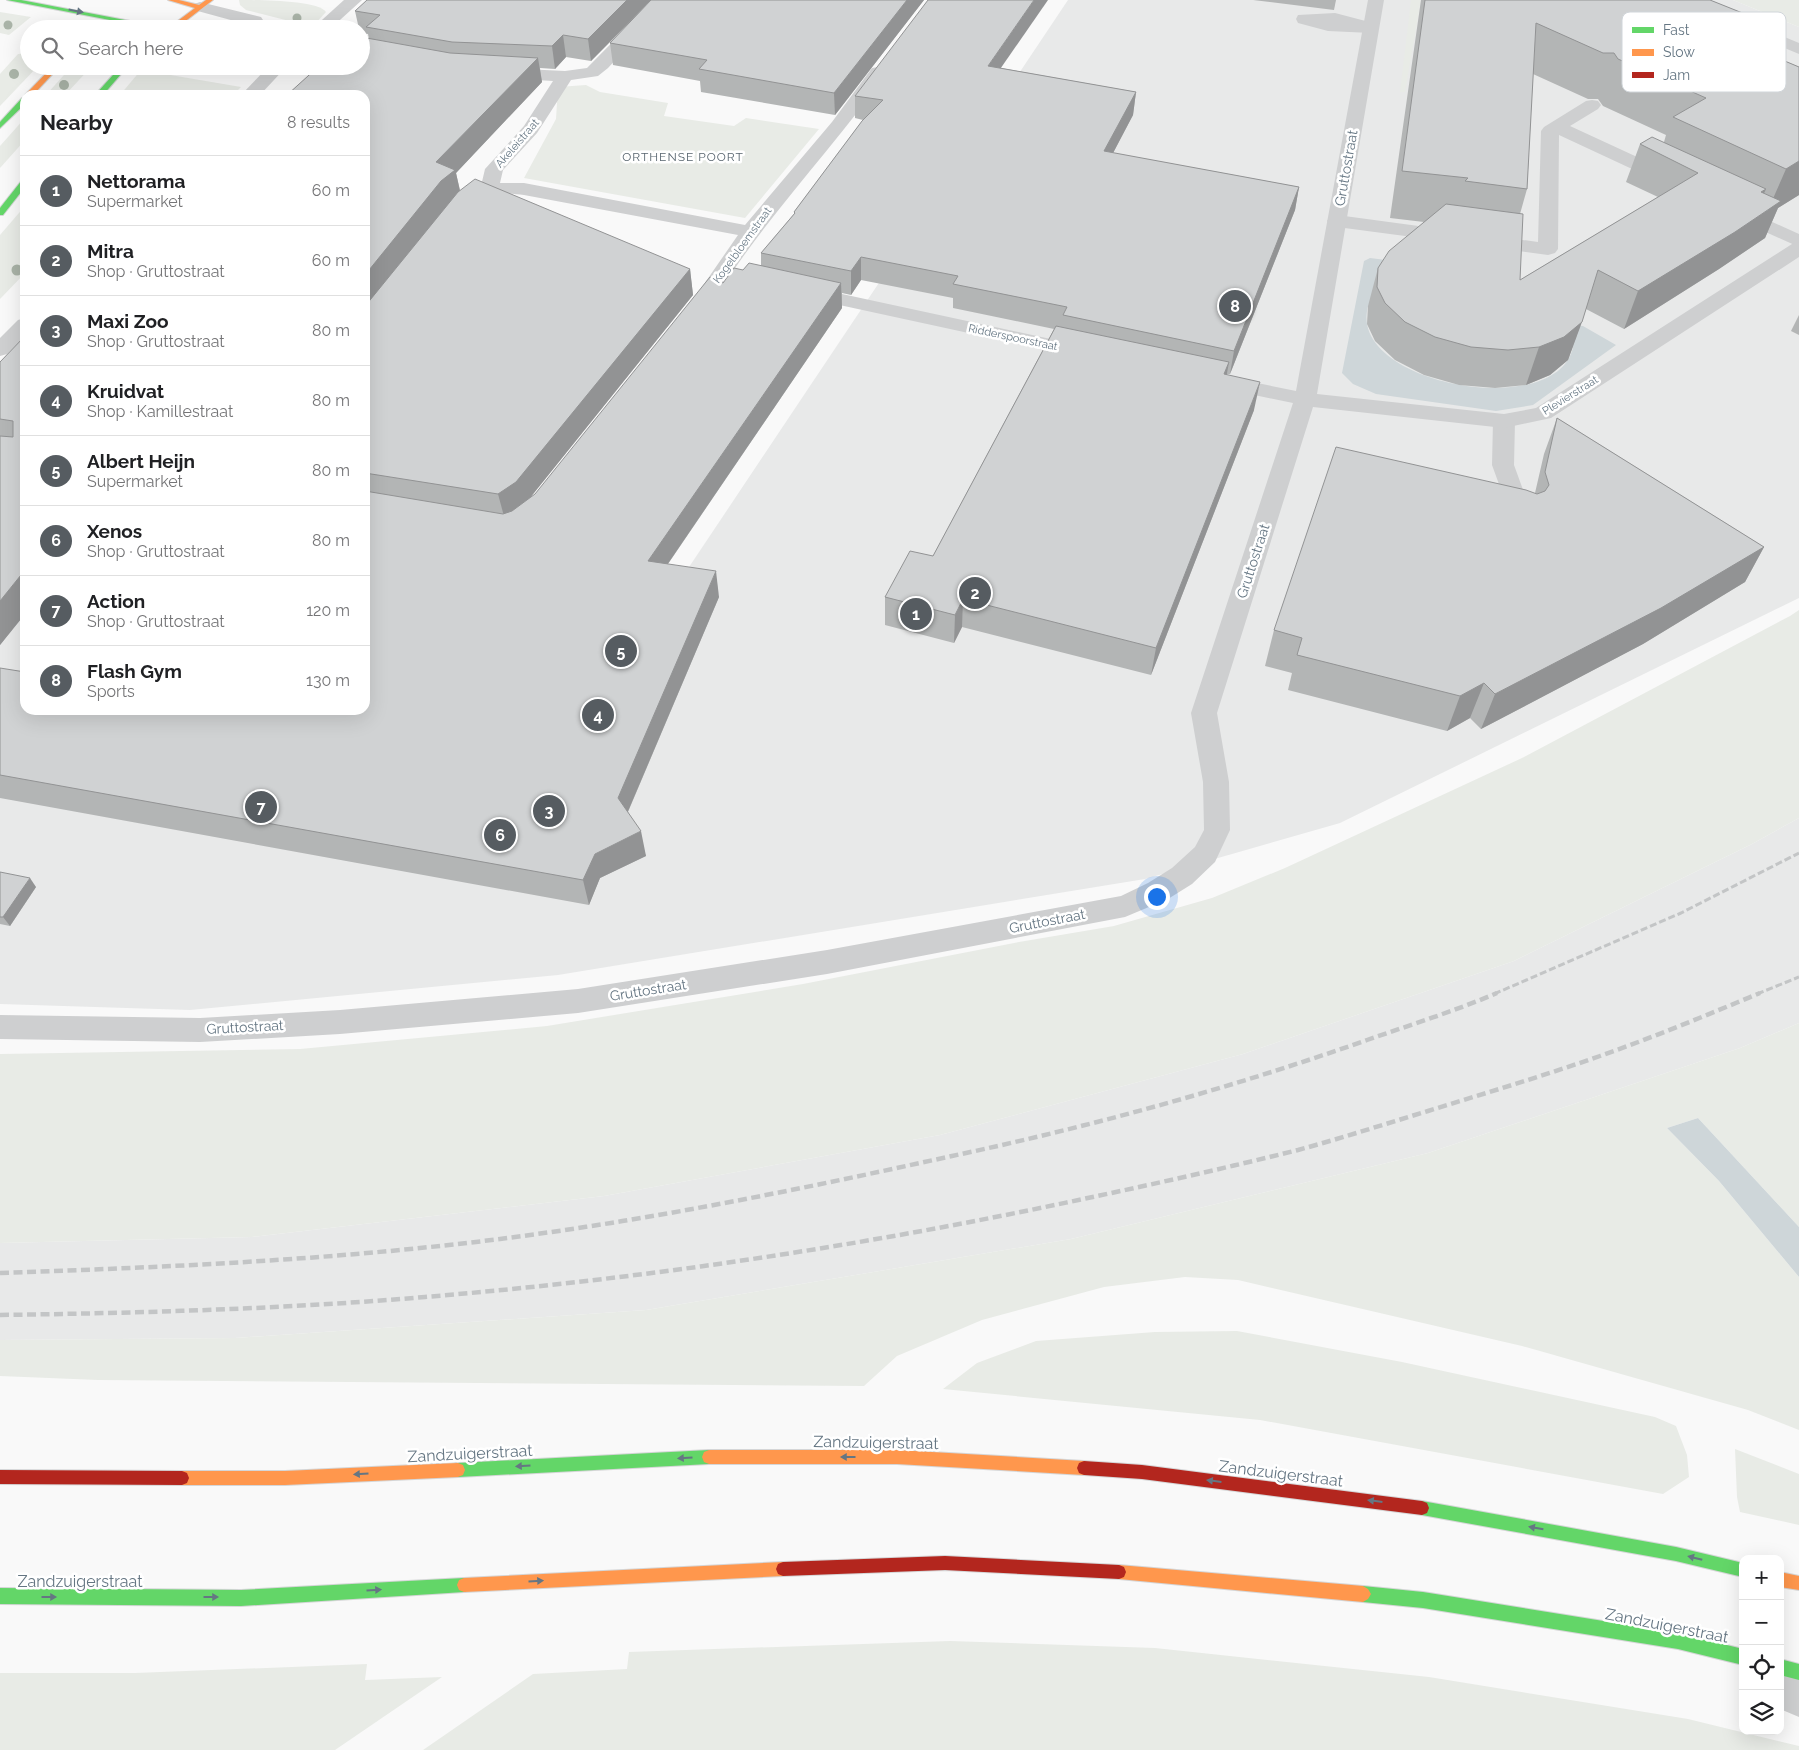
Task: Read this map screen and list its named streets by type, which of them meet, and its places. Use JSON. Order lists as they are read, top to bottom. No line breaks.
{"streets":{"main road":["Zandzuigerstraat"],"street":["Akeleistraat","Gruttostraat","Kogelbloemstraat","Ridderspoorstraat","Plevierstraat"]},"crossings":[["Akeleistraat","Kogelbloemstraat"],["Gruttostraat","Plevierstraat"],["Kogelbloemstraat","Ridderspoorstraat"]],"districts":["ORTHENSE POORT"],"legend":["Fast","Slow","Jam"],"page":{"search":"Search here","heading":["Nearby","8 results"],"list":[{"mark":"1","name":"Nettorama","note":"Supermarket","value":"60 m"},{"mark":"2","name":"Mitra","note":"Shop · Gruttostraat","value":"60 m"},{"mark":"3","name":"Maxi Zoo","note":"Shop · Gruttostraat","value":"80 m"},{"mark":"4","name":"Kruidvat","note":"Shop · Kamillestraat","value":"80 m"},{"mark":"5","name":"Albert Heijn","note":"Supermarket","value":"80 m"},{"mark":"6","name":"Xenos","note":"Shop · Gruttostraat","value":"80 m"},{"mark":"7","name":"Action","note":"Shop · Gruttostraat","value":"120 m"},{"mark":"8","name":"Flash Gym","note":"Sports","value":"130 m"}],"pins":["8","2","1","5","4","7","3","6"],"map_buttons":["+","−"]}}
